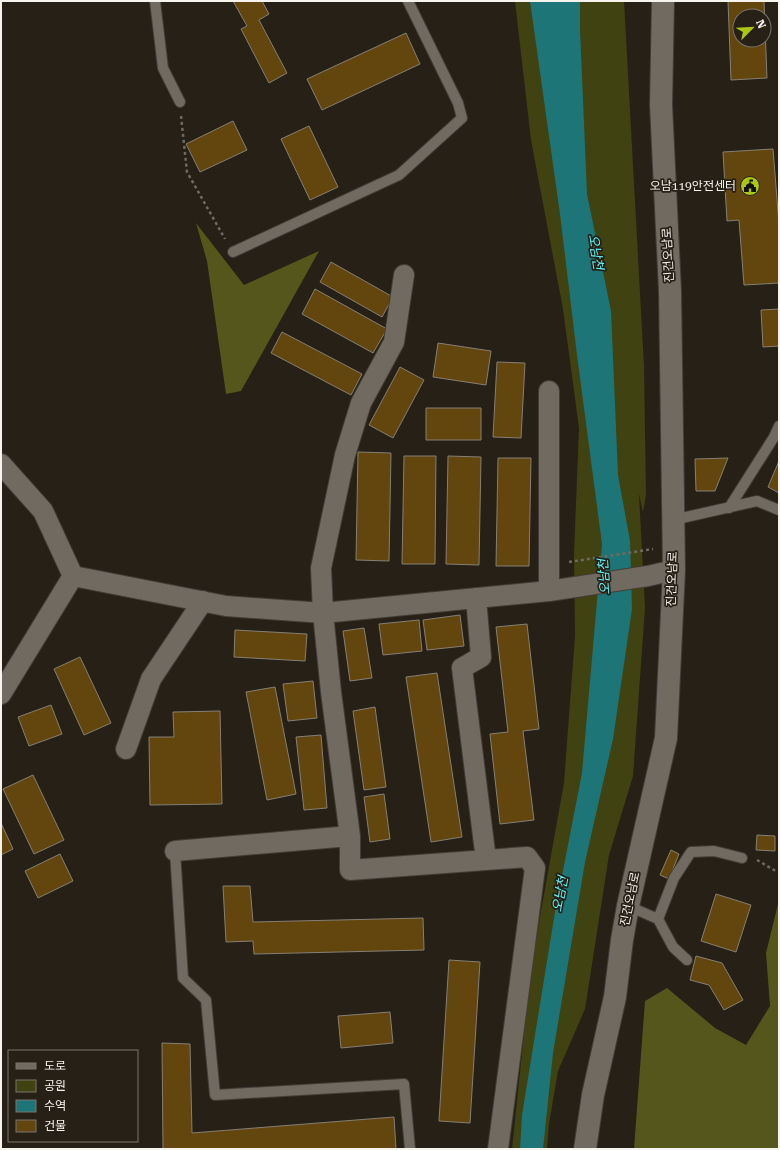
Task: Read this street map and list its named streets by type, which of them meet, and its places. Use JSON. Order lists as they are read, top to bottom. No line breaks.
{"streets":{"main road":["진건오남로"]},"water":["오남천"],"places":{"public building":["오남119안전센터"]},"legend":["도로","공원","수역","건물"],"north":"top right"}
